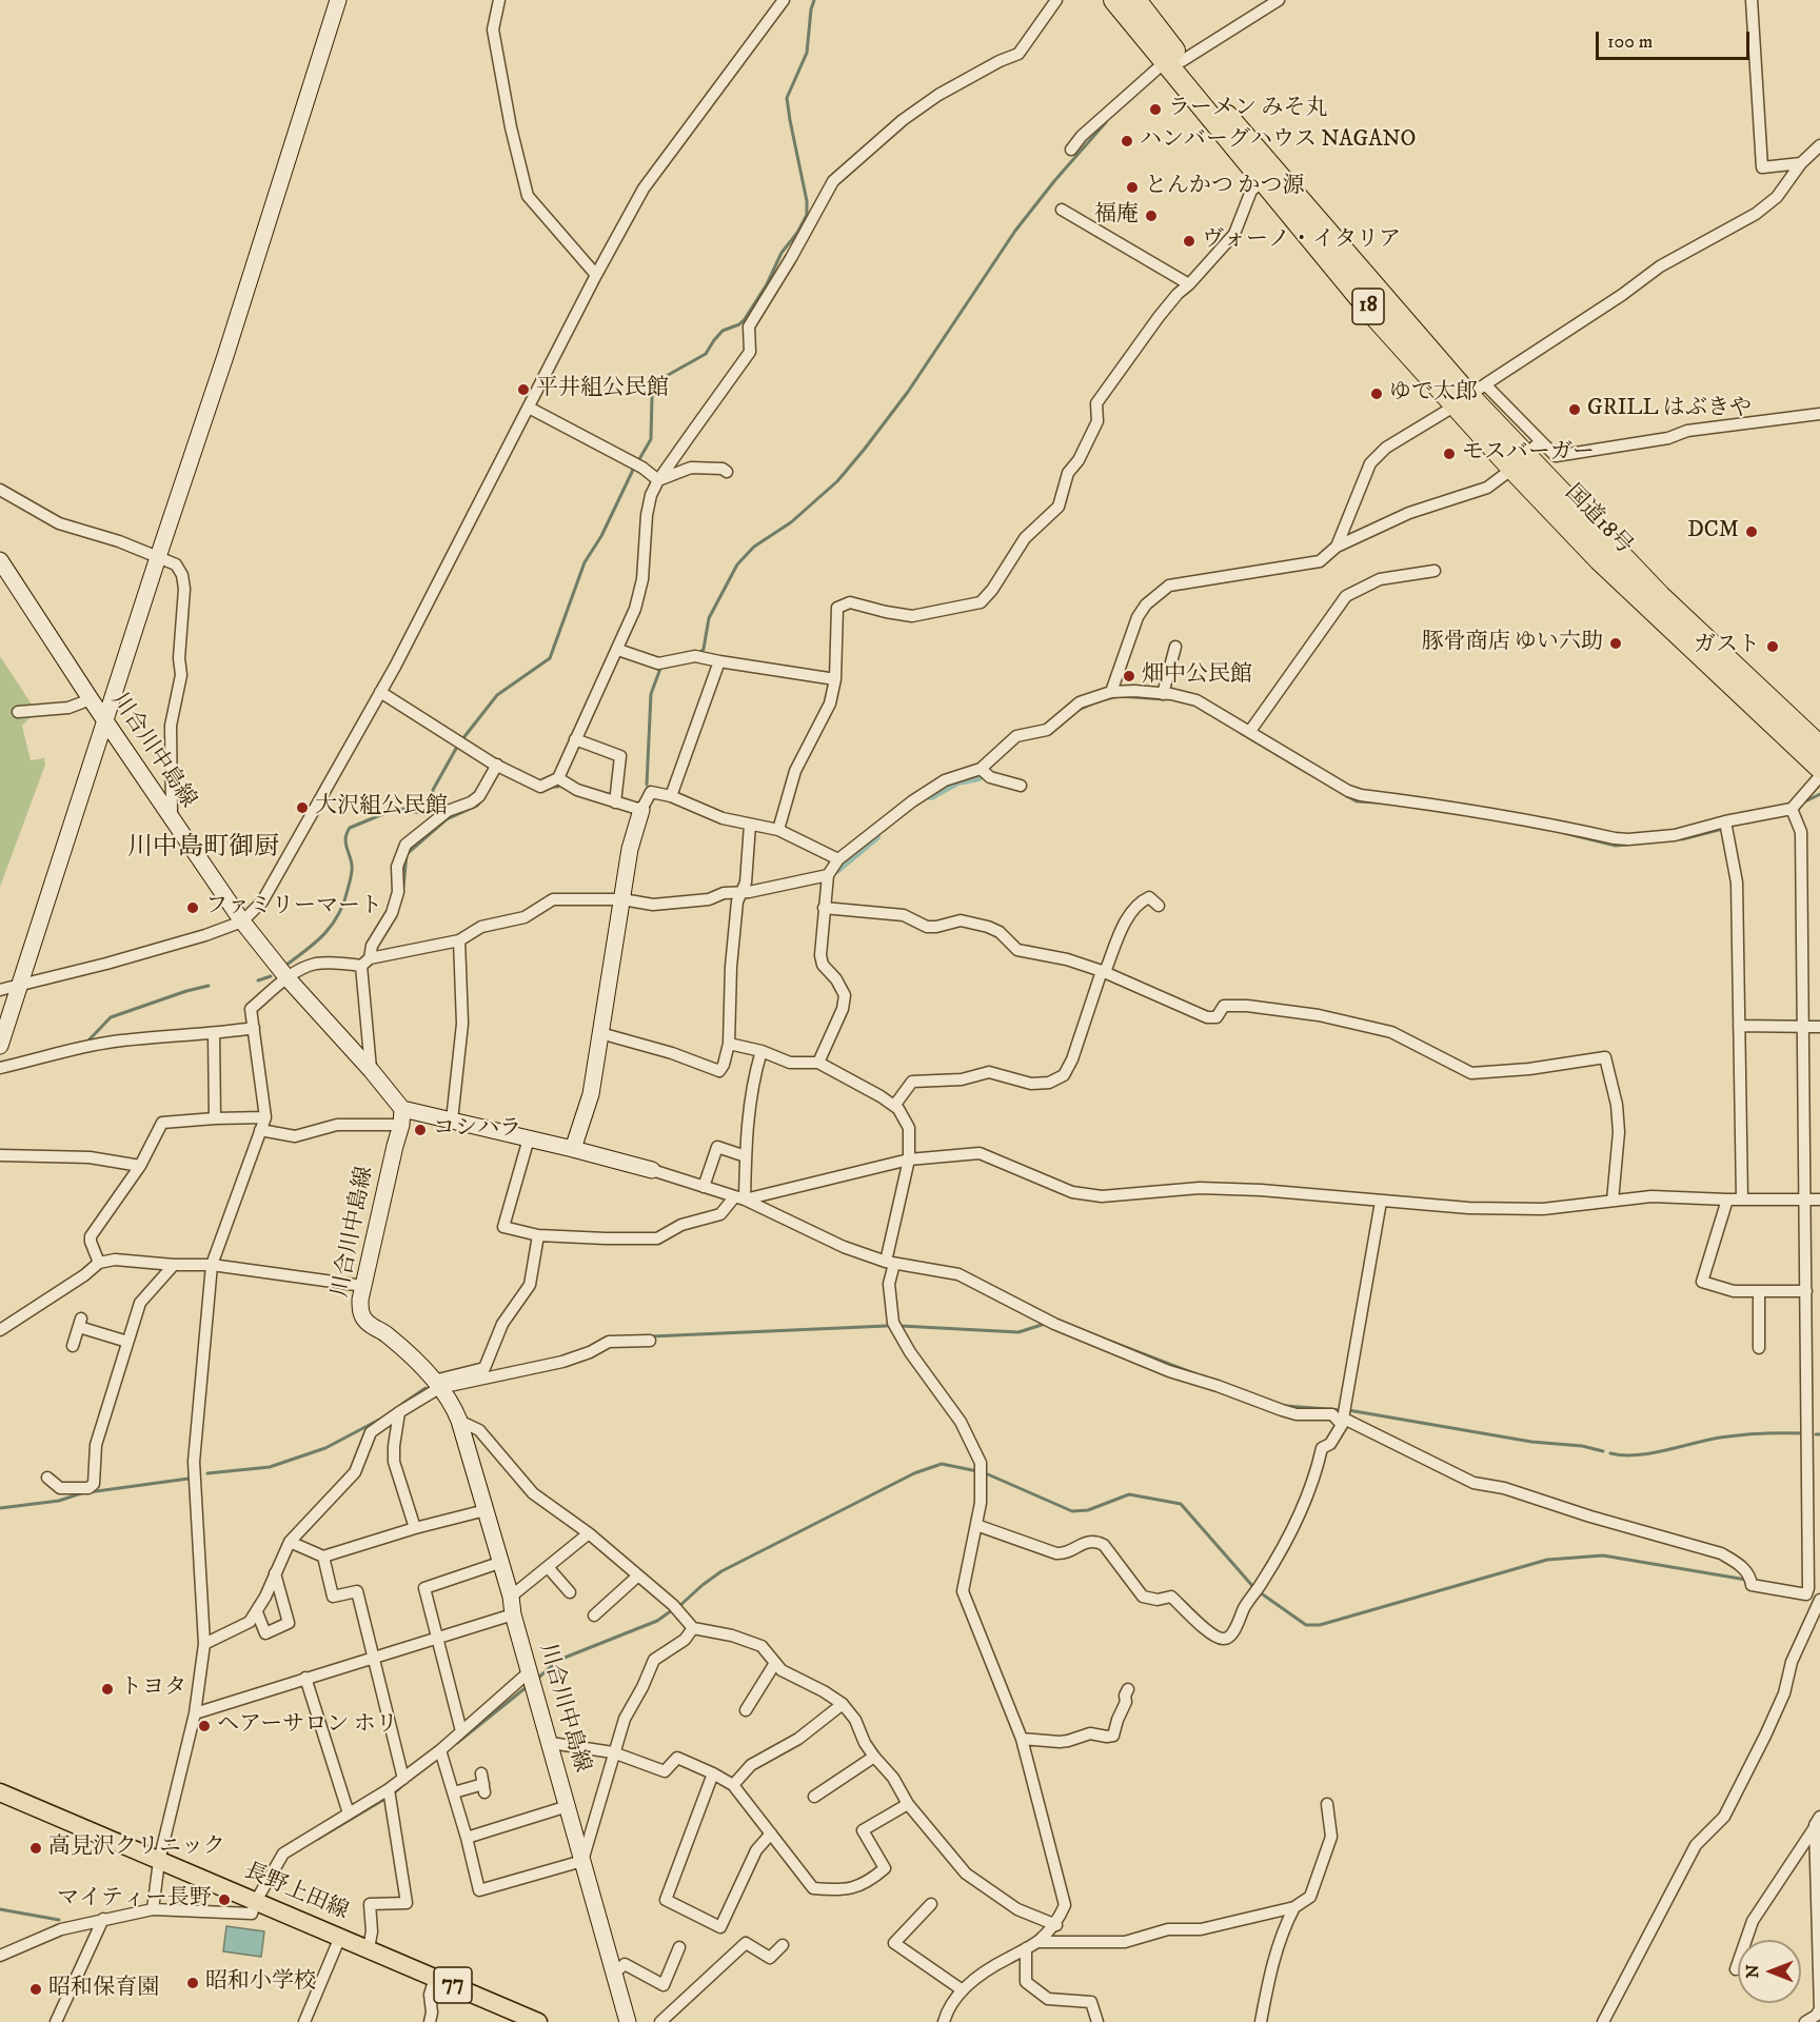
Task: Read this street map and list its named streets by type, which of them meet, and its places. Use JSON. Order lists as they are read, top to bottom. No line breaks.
{"streets":{"highway":["18","国道18号"],"main road":["長野上田線","77"],"street":["川合川中島線"]},"districts":["川中島町御厨"],"places":["ラーメン みそ丸","ハンバーグハウス NAGANO","とんかつ かつ源","福庵","ヴォーノ・イタリア","平井組公民館","ゆで太郎","GRILL はぶきや","モスバーガー","DCM","豚骨商店 ゆい六助","ガスト","畑中公民館","大沢組公民館","ファミリーマート","コシハラ","トヨタ","ヘアーサロン ホリ","高見沢クリニック","マイティー長野","昭和小学校","昭和保育園"],"scale_bar":"100 m","north":"left"}
